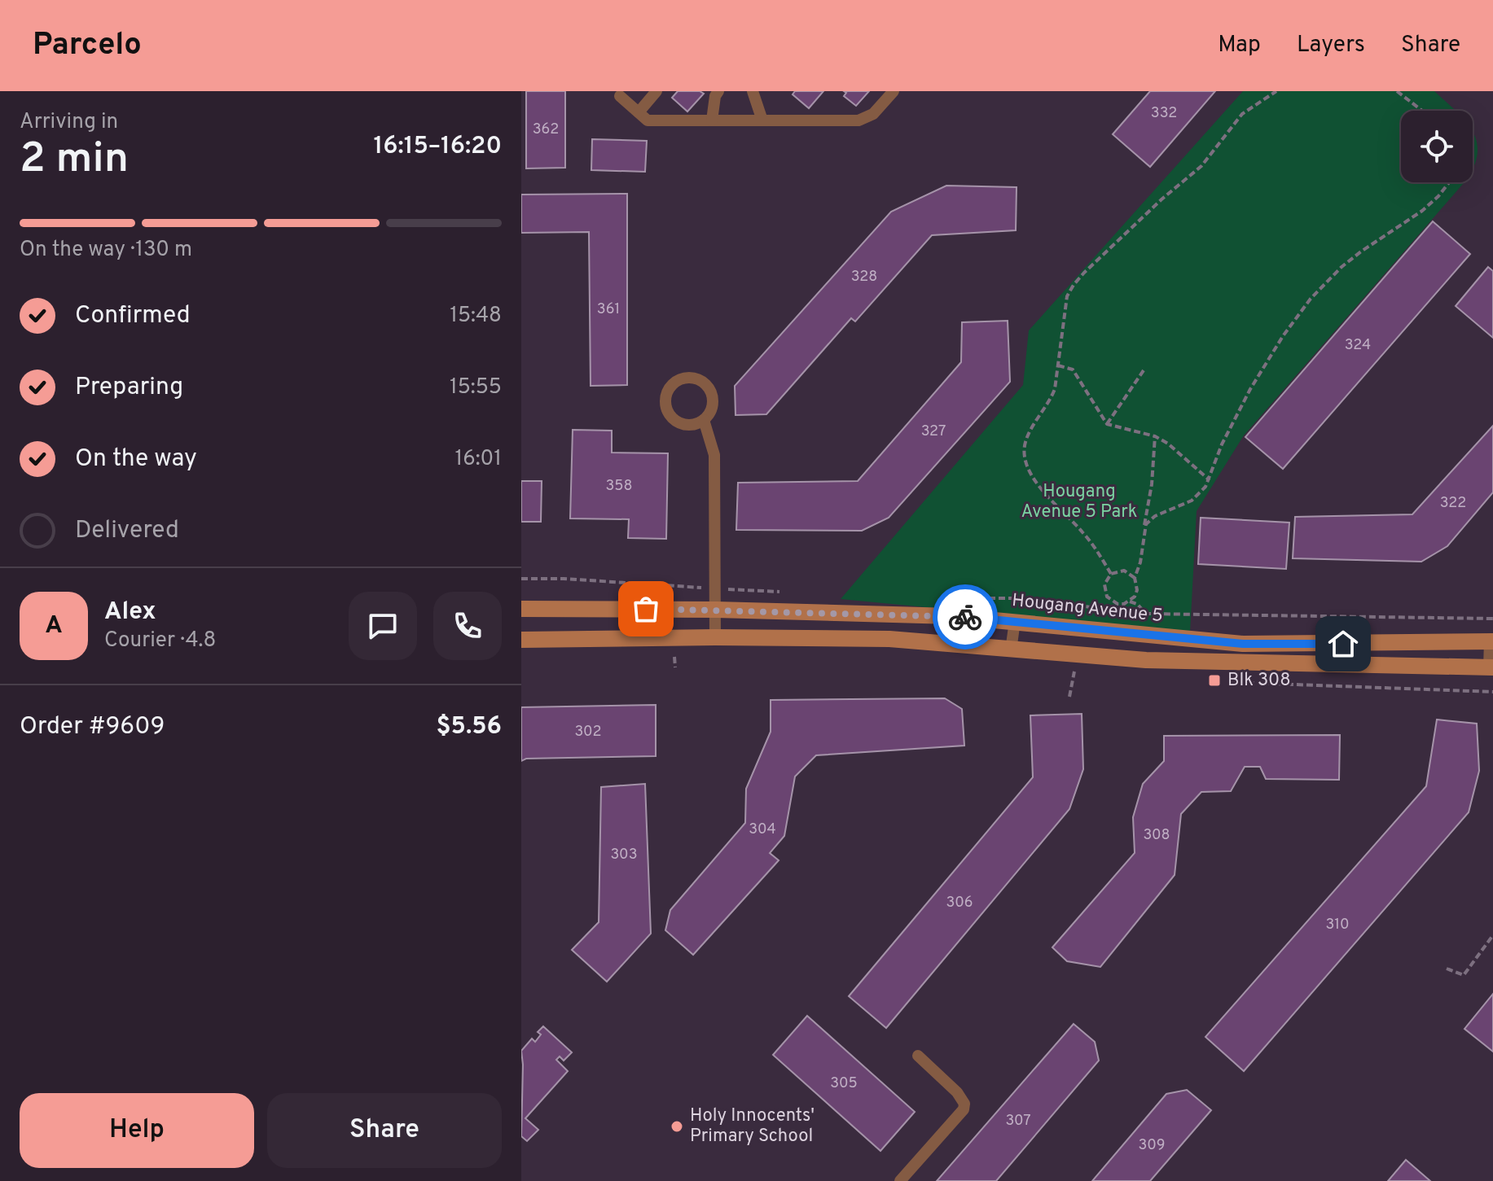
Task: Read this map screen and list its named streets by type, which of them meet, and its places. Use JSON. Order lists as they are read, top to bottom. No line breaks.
{"streets":{"street":["Hougang Avenue 5"]},"parks":["Hougang Avenue 5 Park"],"places":{"transit":["Blk 308"],"other":["Holy Innocents' Primary School"]},"house_numbers":["332","362","328","361","324","327","358","322","302","304","308","303","306","310","305","307","309"],"page":{"header":"Parcelo","nav":["Map","Layers","Share"],"heading":["2 min","Arriving in","16:15–16:20"],"panel":["Alex","Courier · 4.8","Order #9609","$5.56"],"bar":"On the way · 130 m","list":[["Confirmed","15:48"],["Preparing","15:55"],["On the way","16:01"],"Delivered"],"round":"A","buttons":["Help","Share"]}}
